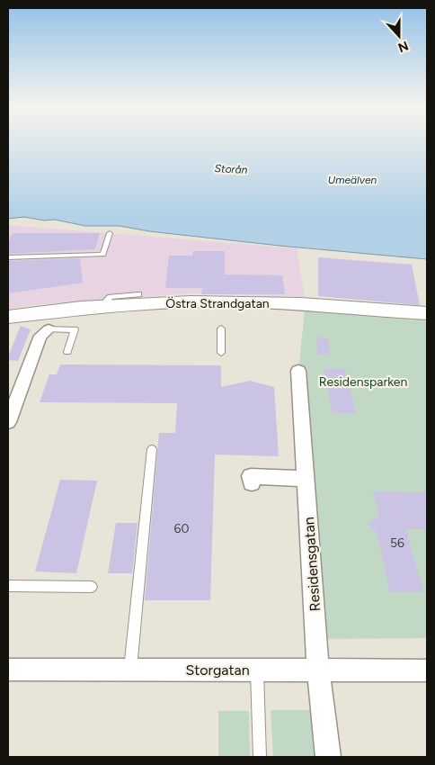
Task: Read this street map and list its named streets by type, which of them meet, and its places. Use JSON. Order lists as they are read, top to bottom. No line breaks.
{"streets":{"street":["Östra Strandgatan","Residensgatan","Storgatan"]},"crossings":[["Residensgatan","Storgatan"]],"water":["Storån","Umeälven"],"parks":["Residensparken"],"house_numbers":["60","56"],"north":"bottom"}
